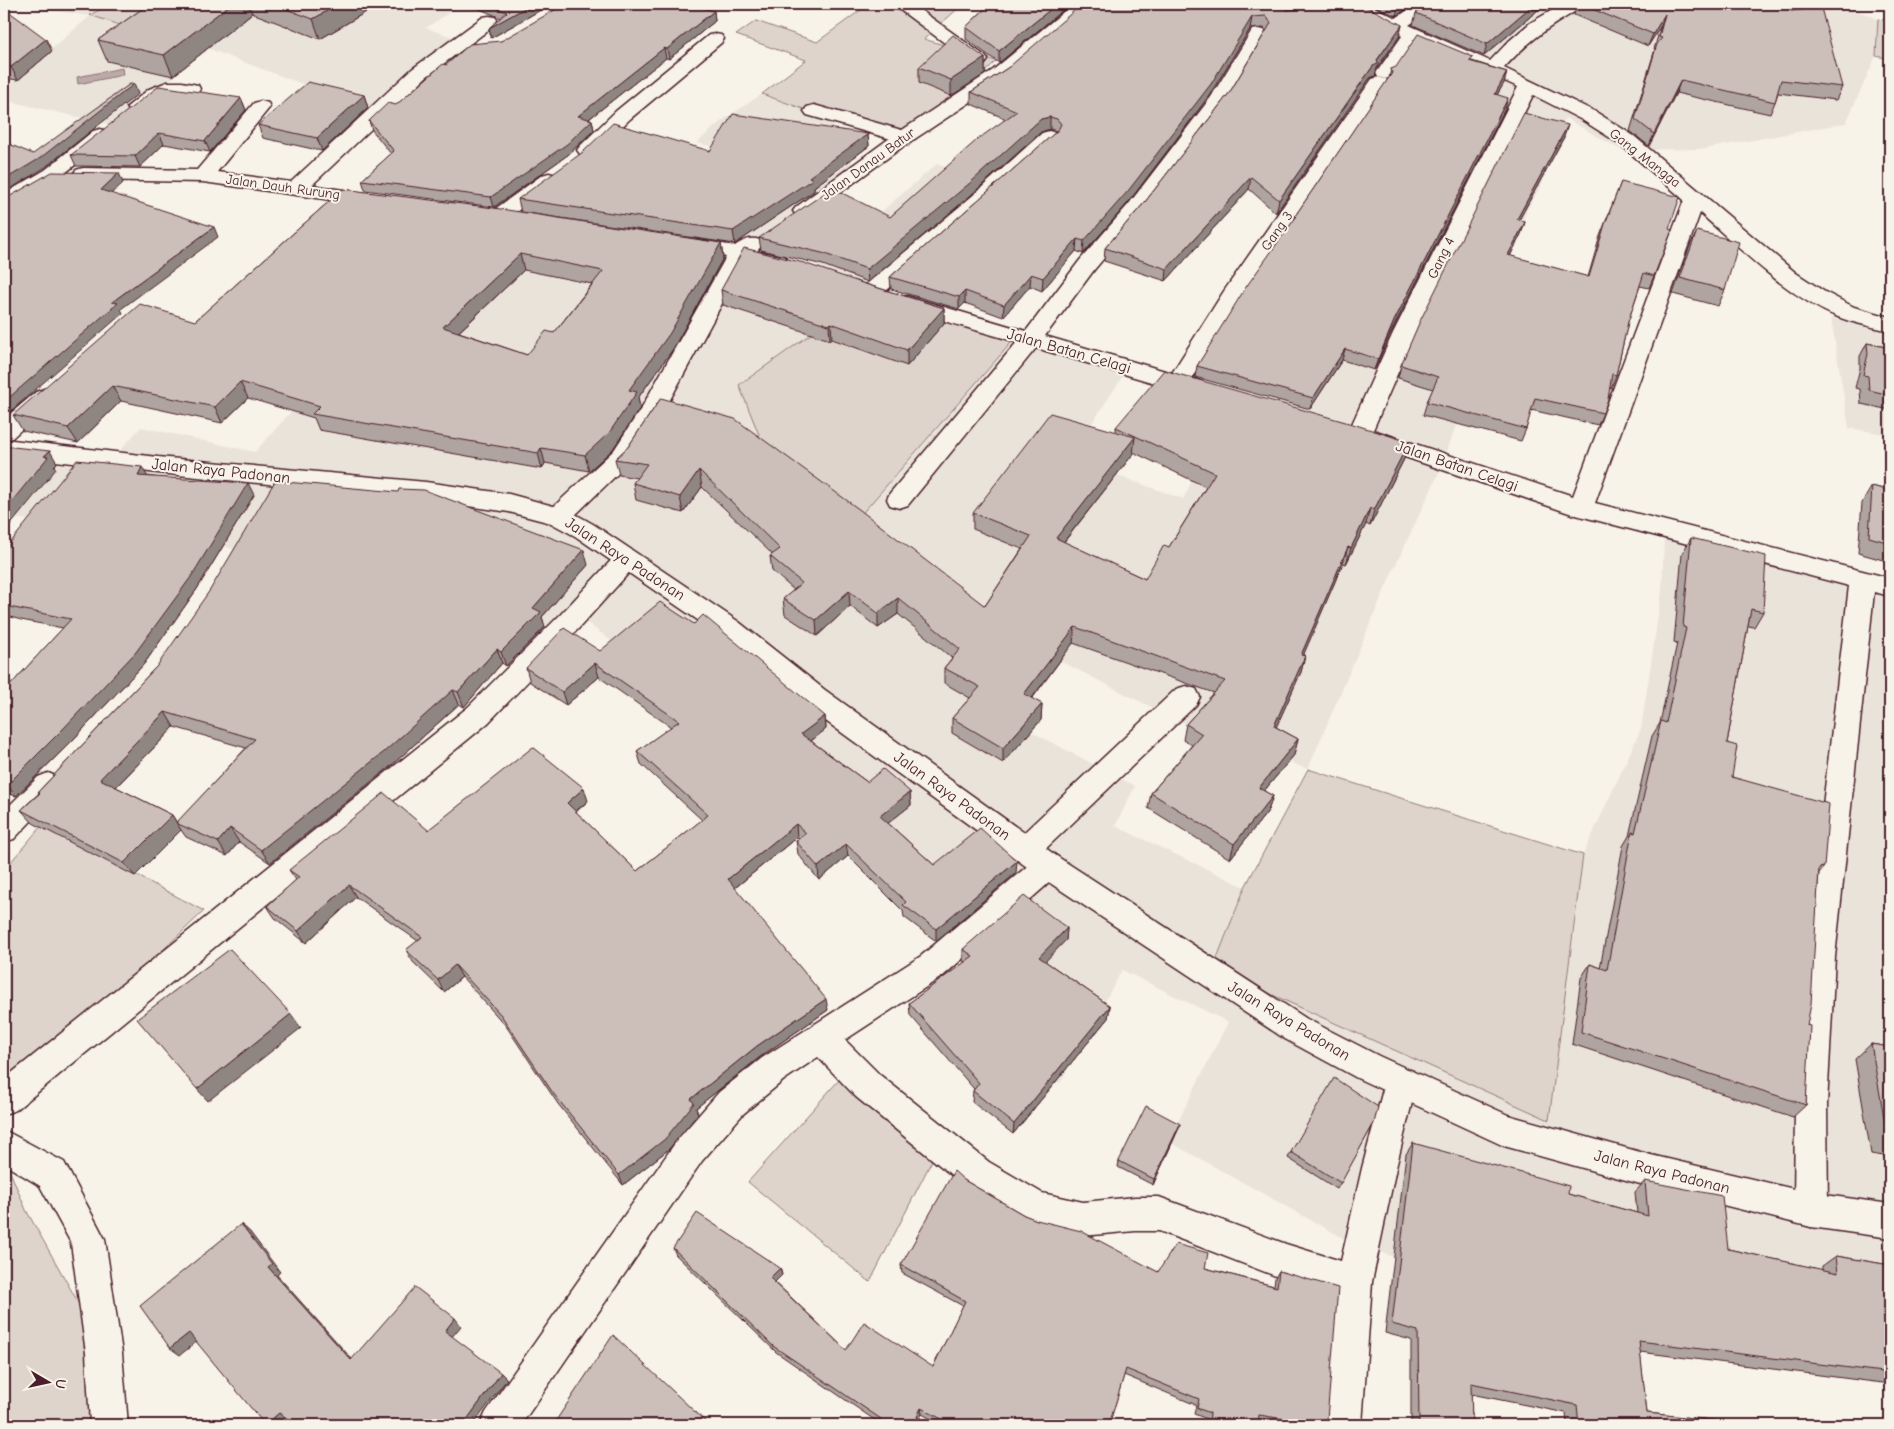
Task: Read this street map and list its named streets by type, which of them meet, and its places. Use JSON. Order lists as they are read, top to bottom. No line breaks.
{"streets":{"street":["Gang Mangga","Jalan Danau Batur","Jalan Dauh Rurung","Gang 3","Gang 4","Jalan Batan Celagi","Jalan Raya Padonan"]},"crossings":[["Gang Mangga","Gang 3"],["Gang Mangga","Gang 4"],["Jalan Danau Batur","Jalan Raya Padonan"],["Gang 3","Jalan Batan Celagi"],["Gang 4","Jalan Batan Celagi"]],"north":"right"}
